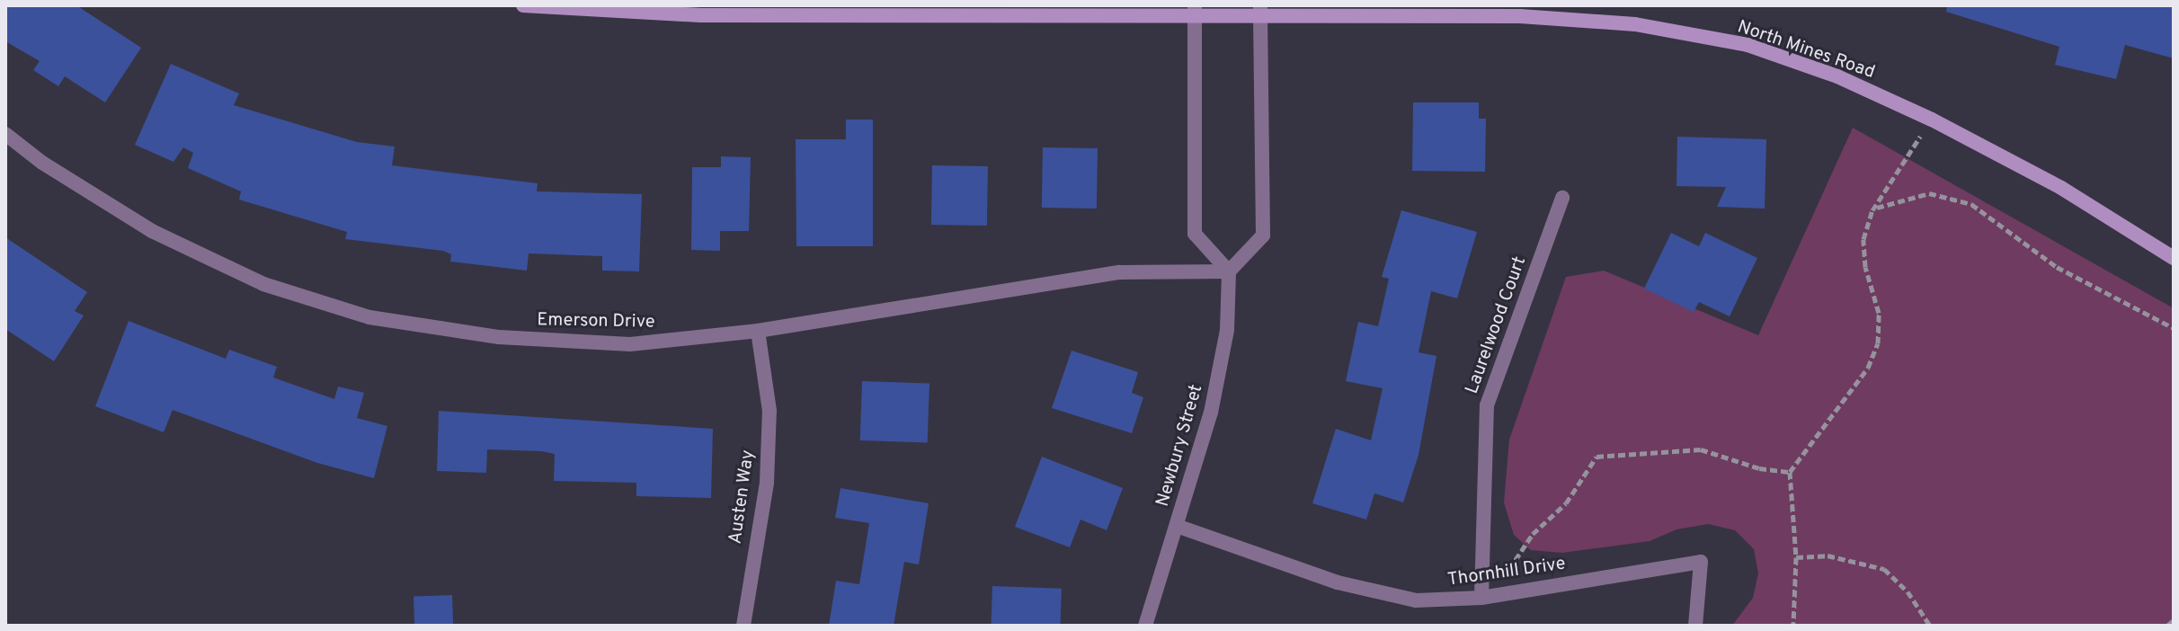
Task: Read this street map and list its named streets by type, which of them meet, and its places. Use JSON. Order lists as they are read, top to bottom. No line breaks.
{"streets":{"main road":["North Mines Road"],"street":["Emerson Drive","Laurelwood Court","Newbury Street","Austen Way","Thornhill Drive"]},"crossings":[["Emerson Drive","Newbury Street"],["Emerson Drive","Austen Way"],["Laurelwood Court","Thornhill Drive"],["Newbury Street","Thornhill Drive"]]}
